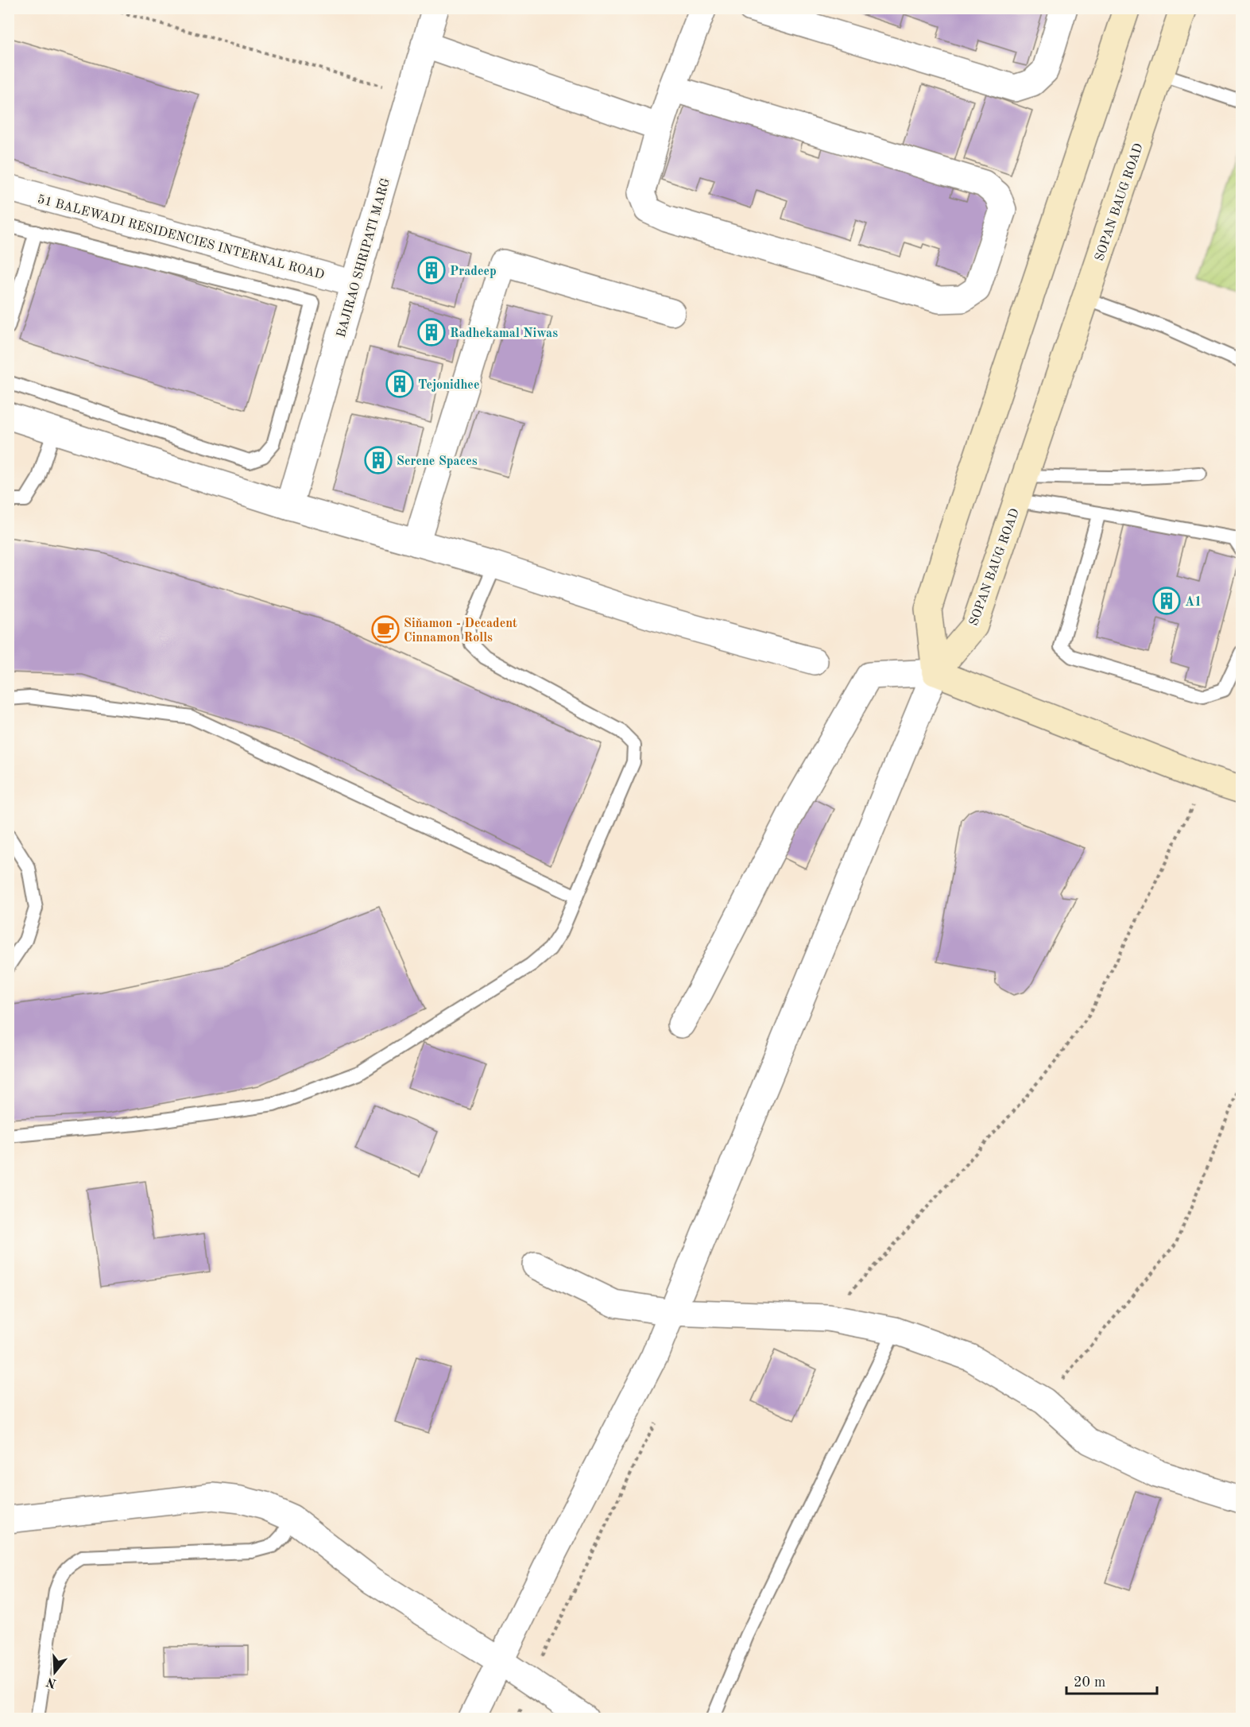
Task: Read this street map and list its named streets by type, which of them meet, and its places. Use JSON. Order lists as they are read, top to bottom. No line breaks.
{"streets":{"street":["SOPAN BAUG ROAD","51 BALEWADI RESIDENCIES INTERNAL ROAD","BAJIRAO SHRIPATI MARG"]},"crossings":[["51 BALEWADI RESIDENCIES INTERNAL ROAD","BAJIRAO SHRIPATI MARG"]],"places":{"building":["Pradeep","Radhekamal Niwas","Tejonidhee","Serene Spaces","A1"],"cafe":["Siňamon - Decadent Cinnamon Rolls"]},"scale_bar":"20 m","north":"bottom"}
